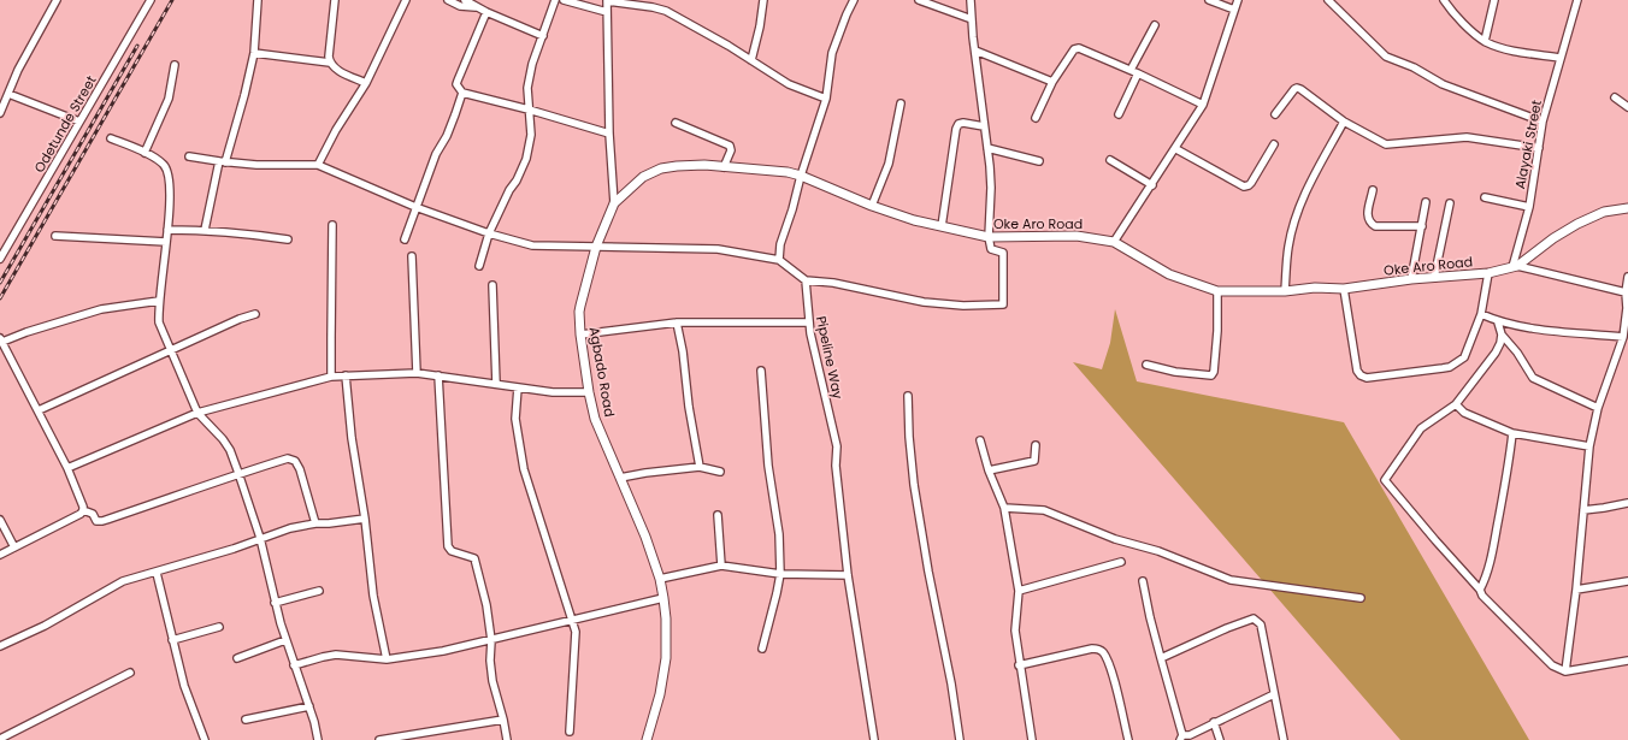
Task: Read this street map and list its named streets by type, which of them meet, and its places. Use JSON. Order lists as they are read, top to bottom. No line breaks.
{"streets":{"main road":["Oke Aro Road","Agbado Road"],"street":["Odetunde Street","Alayaki Street","Pipeline Way"]},"crossings":[["Alayaki Street","Oke Aro Road"],["Oke Aro Road","Agbado Road"]]}
